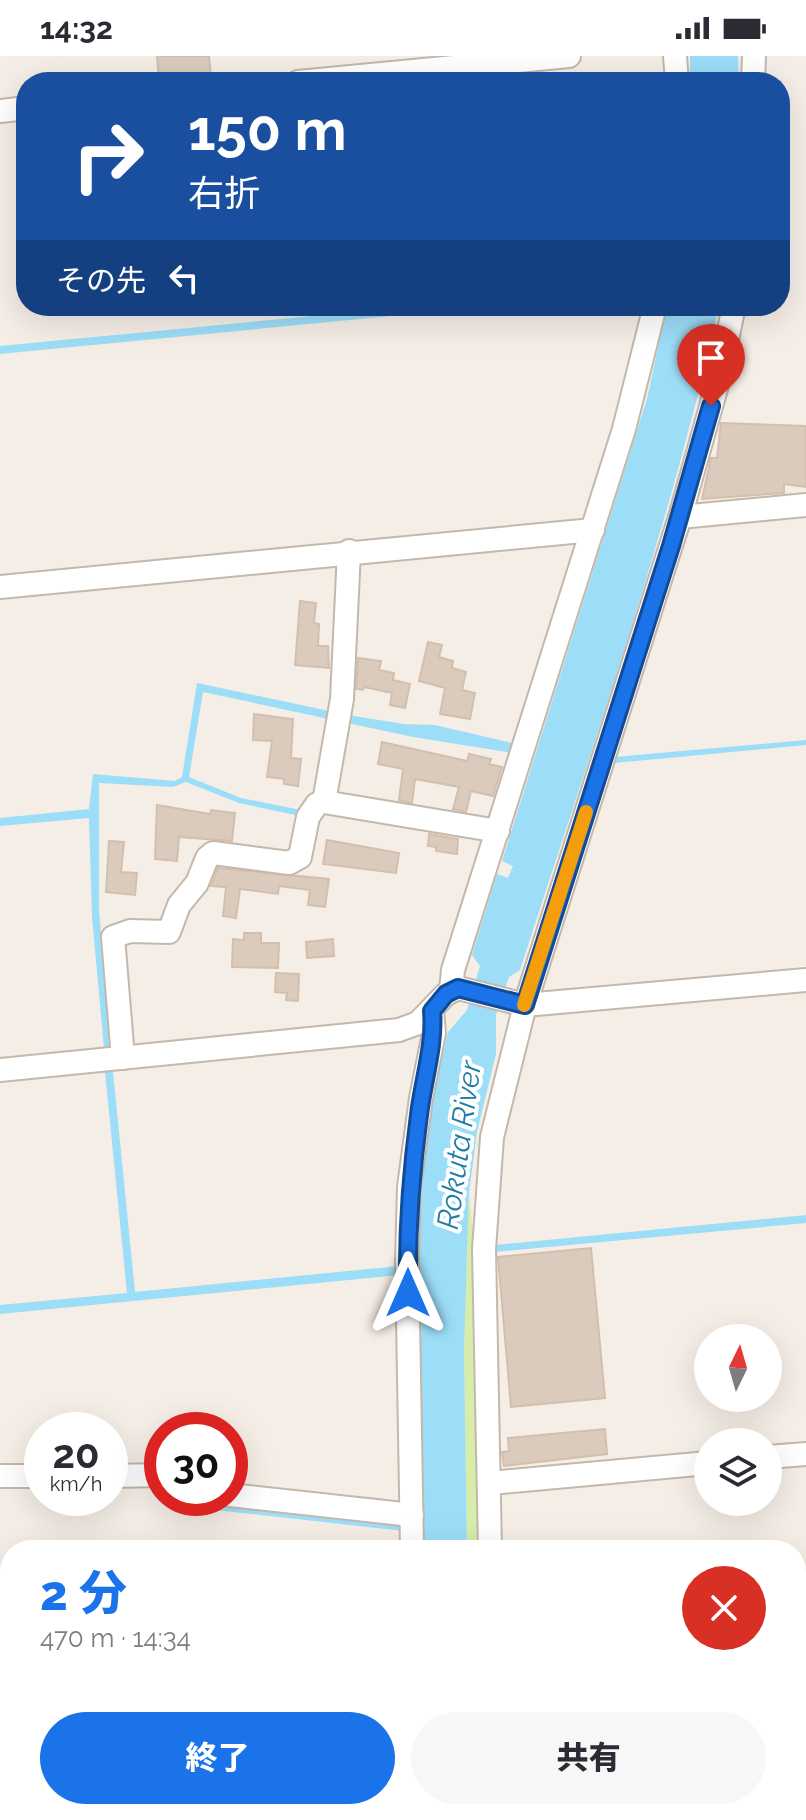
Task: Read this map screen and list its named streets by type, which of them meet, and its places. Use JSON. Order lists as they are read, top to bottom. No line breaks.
{"water":["Rokuta River"],"north":"top","page":{"status":"14:32","turn":["150 m","右折"],"then":"その先","speed":"20 km/h","limit":"30","heading":["2 分","470 m · 14:34"],"buttons":["終了","共有"]}}
